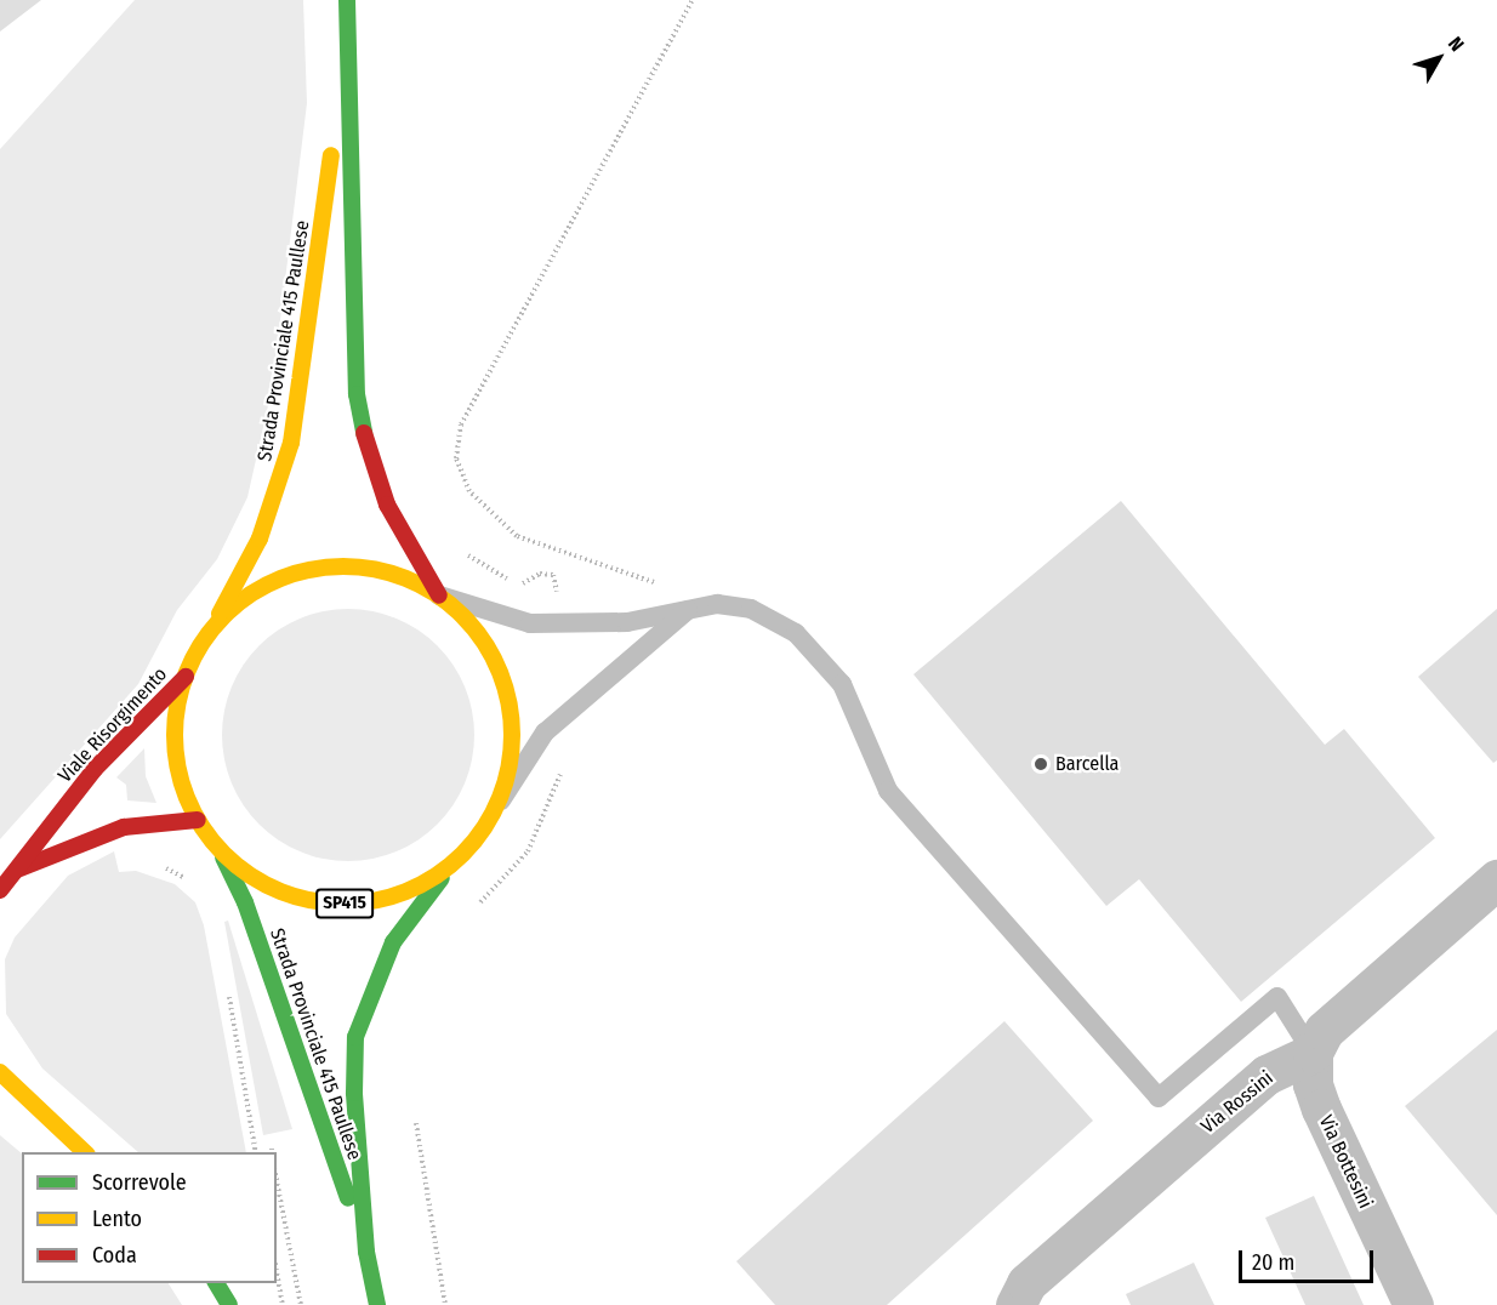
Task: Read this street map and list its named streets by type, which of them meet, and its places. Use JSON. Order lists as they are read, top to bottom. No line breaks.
{"streets":{"main road":["Strada Provinciale 415 Paullese","Viale Risorgimento","SP415"],"street":["Via Rossini","Via Bottesini"]},"crossings":[["Strada Provinciale 415 Paullese","Viale Risorgimento"],["Via Rossini","Via Bottesini"]],"places":["Barcella"],"legend":["Scorrevole","Lento","Coda"],"scale_bar":"20 m","north":"top right"}
